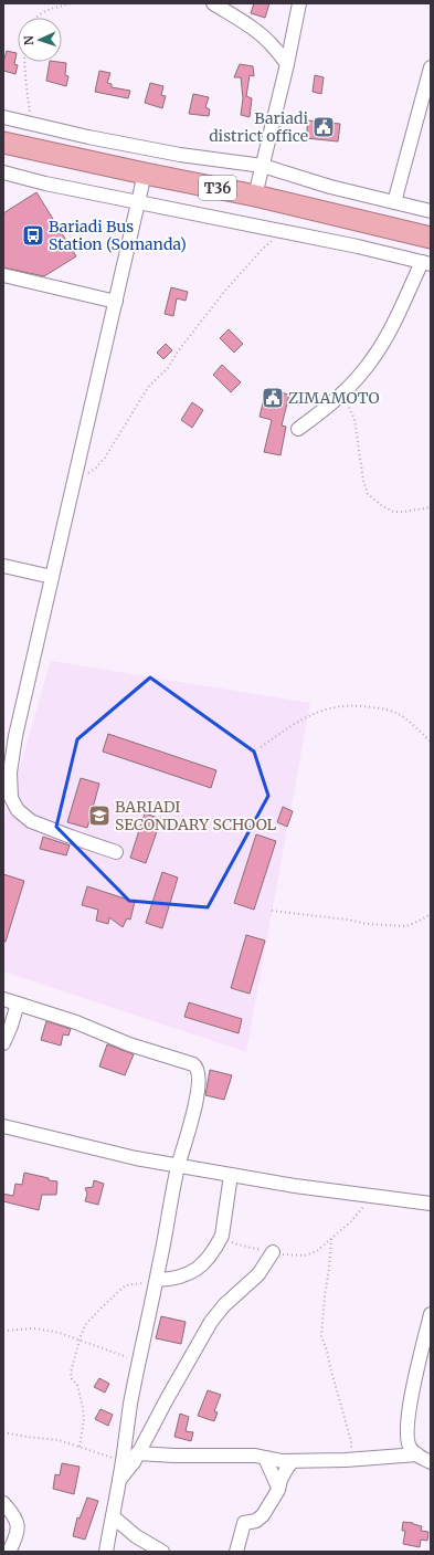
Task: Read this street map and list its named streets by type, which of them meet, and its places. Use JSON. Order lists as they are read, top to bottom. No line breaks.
{"streets":{"highway":["T36"]},"places":{"public building":["Bariadi district office","ZIMAMOTO"],"bus stop":["Bariadi Bus Station (Somanda)"],"school or university":["BARIADI SECONDARY SCHOOL"]},"north":"left"}
